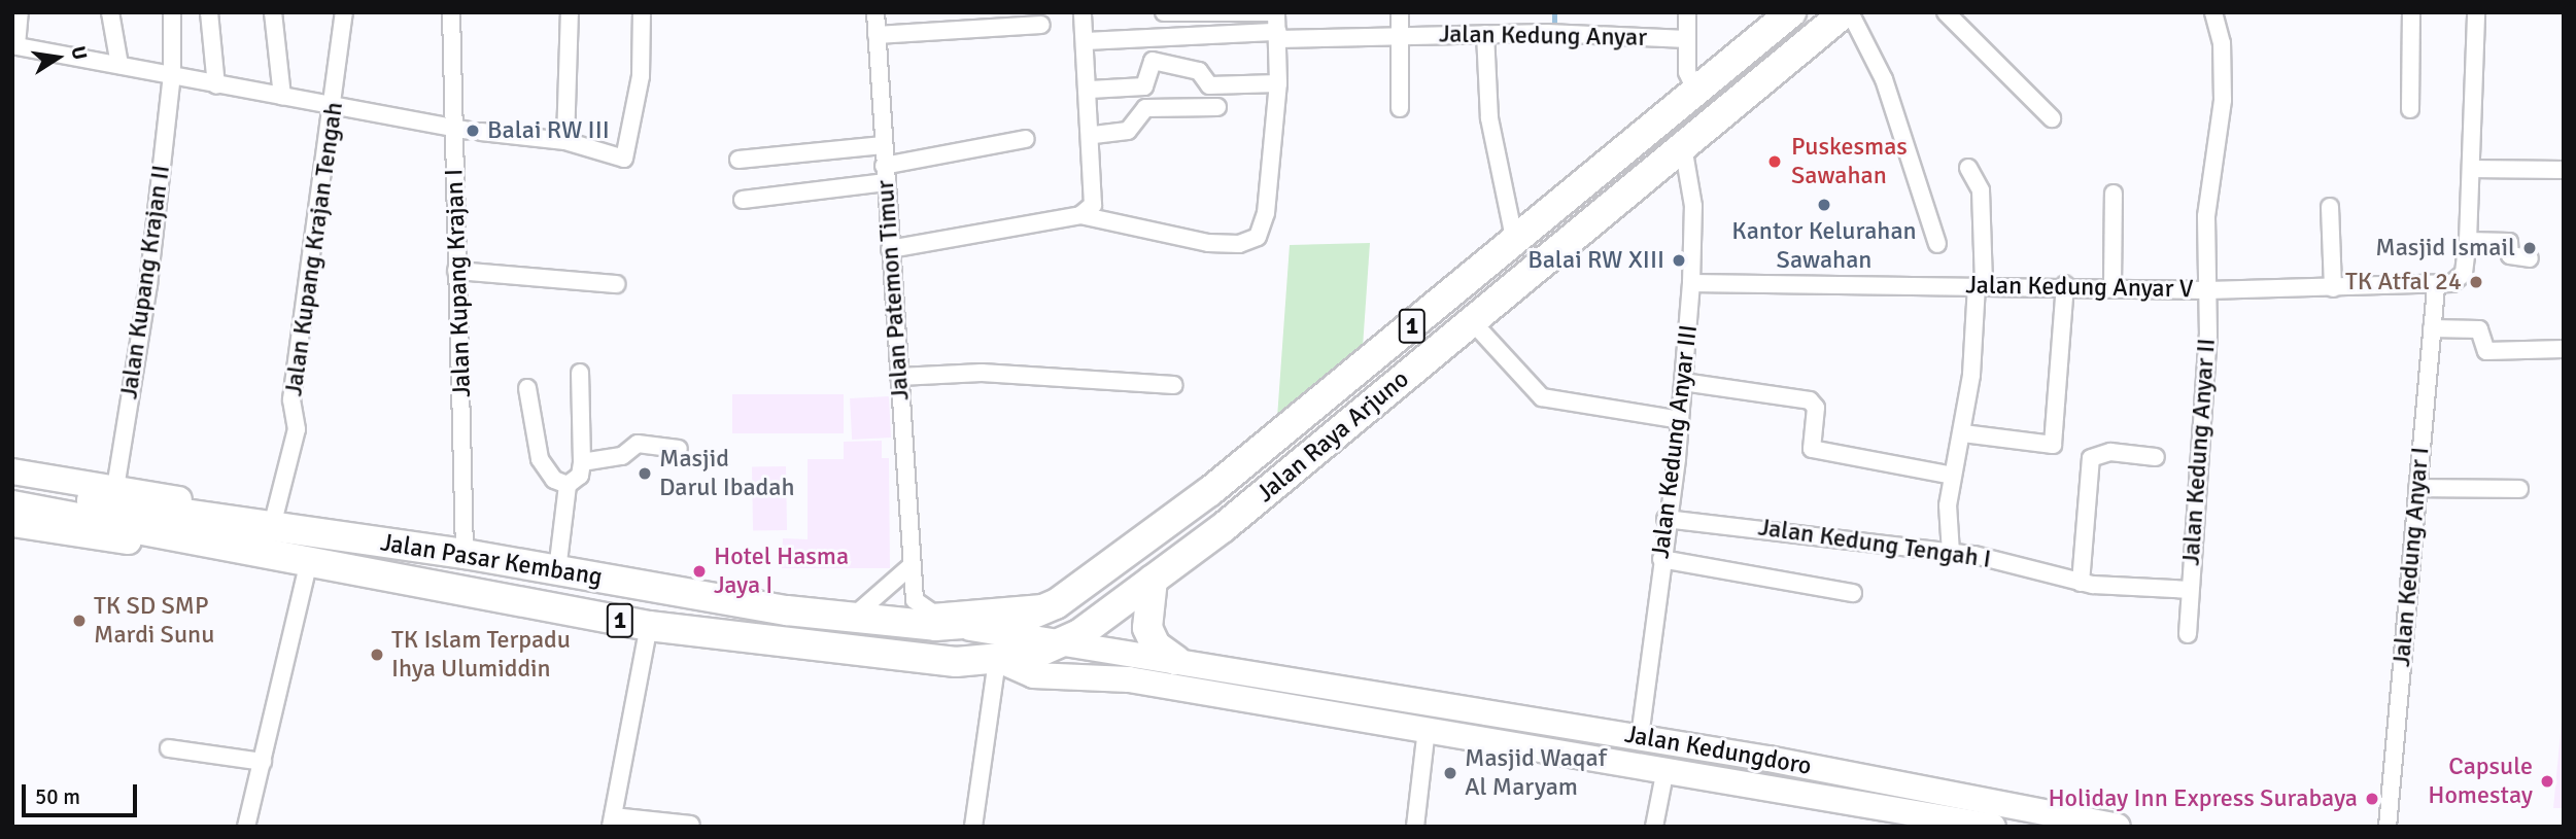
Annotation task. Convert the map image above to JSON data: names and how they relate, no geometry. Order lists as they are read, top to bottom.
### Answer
{
  "streets": {
    "highway": ["1", "Jalan Raya Arjuno", "Jalan Pasar Kembang"],
    "main road": ["Jalan Kedungdoro"],
    "street": [
      "Jalan Kedung Anyar",
      "Jalan Kupang Krajan Tengah",
      "Jalan Kupang Krajan II",
      "Jalan Kupang Krajan I",
      "Jalan Kedung Anyar V",
      "Jalan Patemon Timur",
      "Jalan Kedung Anyar III",
      "Jalan Kedung Anyar II",
      "Jalan Kedung Tengah I",
      "Jalan Kedung Anyar I"
    ]
  },
  "crossings": [
    ["Jalan Kupang Krajan Tengah", "1"],
    ["Jalan Kupang Krajan Tengah", "Jalan Pasar Kembang"],
    ["Jalan Kupang Krajan II", "1"],
    ["Jalan Kupang Krajan II", "Jalan Pasar Kembang"],
    ["Jalan Kupang Krajan I", "Jalan Pasar Kembang"],
    ["Jalan Kedung Anyar V", "Jalan Kedung Anyar III"],
    ["Jalan Kedung Anyar V", "Jalan Kedung Anyar II"],
    ["Jalan Kedung Anyar V", "Jalan Kedung Anyar I"],
    ["Jalan Patemon Timur", "Jalan Raya Arjuno"],
    ["1", "Jalan Pasar Kembang"],
    ["Jalan Raya Arjuno", "Jalan Kedung Anyar III"],
    ["Jalan Raya Arjuno", "Jalan Pasar Kembang"],
    ["Jalan Raya Arjuno", "Jalan Kedungdoro"],
    ["Jalan Kedung Anyar III", "Jalan Kedung Tengah I"],
    ["Jalan Kedung Anyar III", "Jalan Kedungdoro"],
    ["Jalan Kedung Anyar II", "Jalan Kedung Tengah I"],
    ["Jalan Pasar Kembang", "Jalan Kedungdoro"]
  ],
  "places": [
    "Balai RW III",
    "Puskesmas Sawahan",
    "Kantor Kelurahan Sawahan",
    "Masjid Ismail",
    "Balai RW XIII",
    "TK Atfal 24",
    "Masjid Darul Ibadah",
    "Hotel Hasma Jaya I",
    "TK SD SMP Mardi Sunu",
    "TK Islam Terpadu Ihya Ulumiddin",
    "Masjid Waqaf Al Maryam",
    "Capsule Homestay",
    "Holiday Inn Express Surabaya"
  ],
  "scale_bar": "50 m",
  "north": "right"
}
